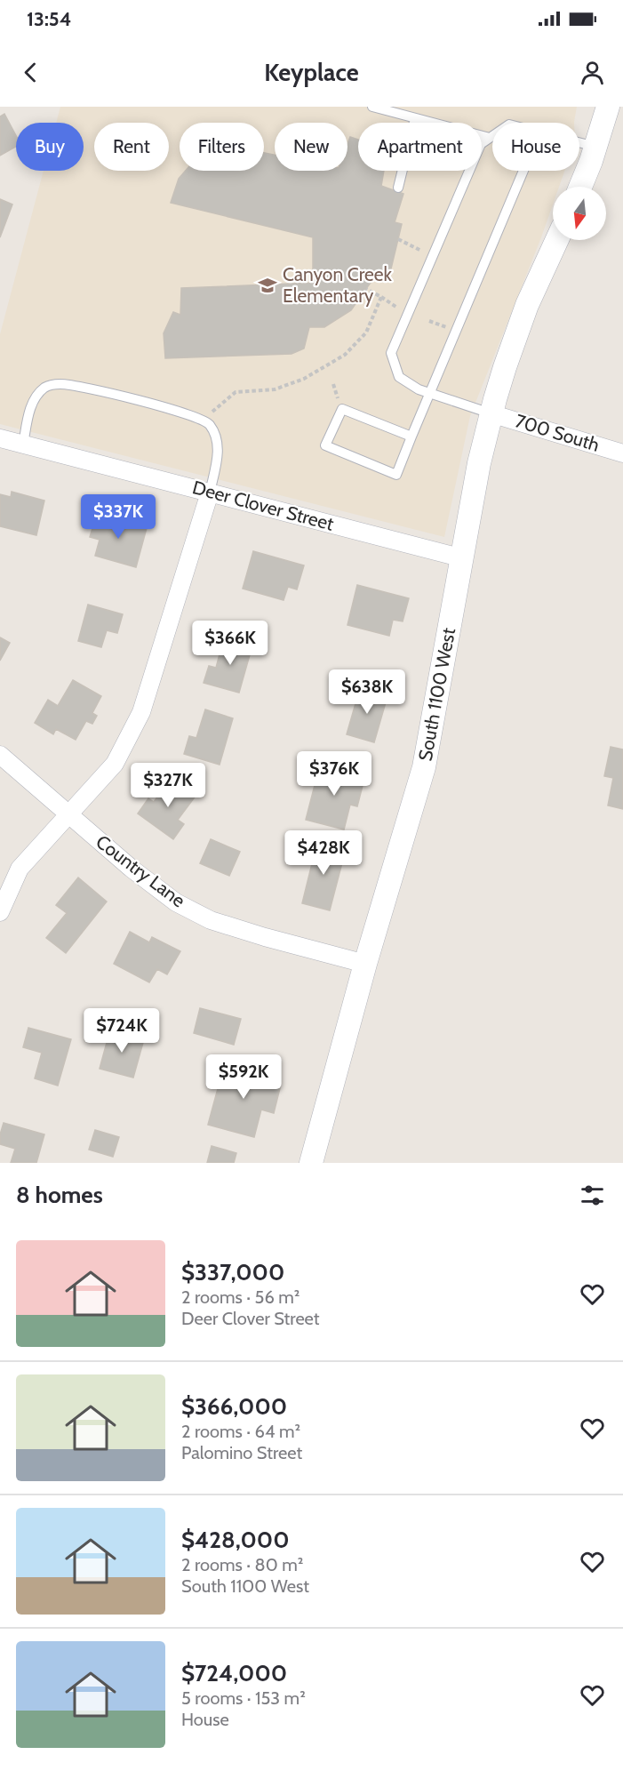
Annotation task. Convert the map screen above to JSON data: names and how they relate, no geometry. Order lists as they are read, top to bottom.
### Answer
{
  "streets": {
    "street": [
      "700 South",
      "Deer Clover Street",
      "South 1100 West",
      "Country Lane"
    ]
  },
  "crossings": [
    ["700 South", "South 1100 West"],
    ["Deer Clover Street", "South 1100 West"],
    ["South 1100 West", "Country Lane"]
  ],
  "places": {
    "school or university": ["Canyon Creek Elementary"]
  },
  "north": "bottom",
  "page": {
    "status": "13:54",
    "header": "Keyplace",
    "chip": [
      "Buy",
      "Rent",
      "Filters",
      "New",
      "Apartment",
      "House"
    ],
    "price": [
      "$337K",
      "$366K",
      "$638K",
      "$376K",
      "$327K",
      "$428K",
      "$724K",
      "$592K"
    ],
    "heading": "8 homes",
    "list": [
      {
        "name": "$337,000",
        "note": "2 rooms · 56 m² · Deer Clover Street"
      },
      {
        "name": "$366,000",
        "note": "2 rooms · 64 m² · Palomino Street"
      },
      {
        "name": "$428,000",
        "note": "2 rooms · 80 m² · South 1100 West"
      },
      {
        "name": "$724,000",
        "note": "5 rooms · 153 m² · House"
      }
    ]
  }
}
